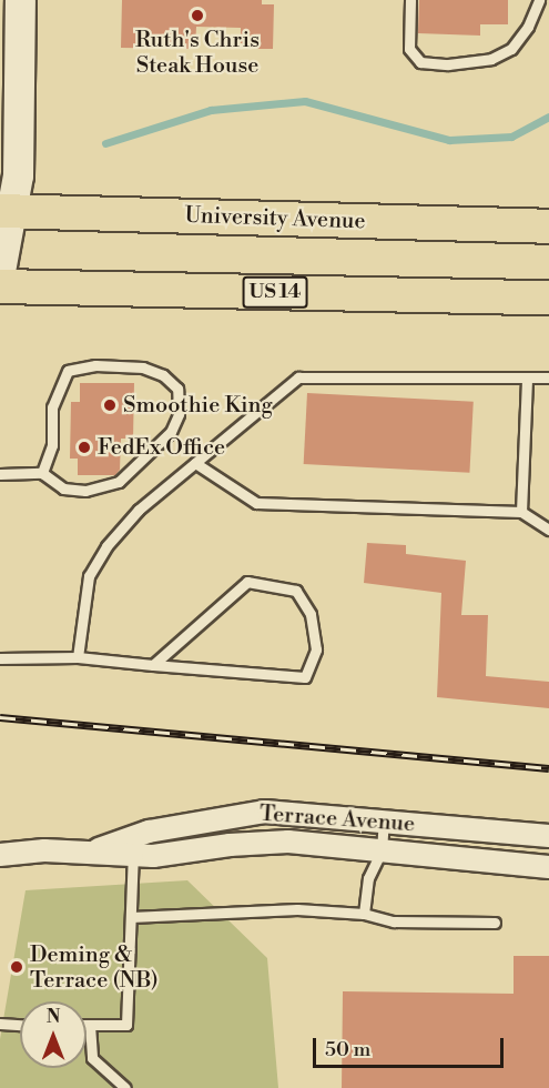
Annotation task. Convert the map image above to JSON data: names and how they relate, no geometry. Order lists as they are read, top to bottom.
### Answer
{
  "streets": {
    "main road": ["University Avenue", "US 14"],
    "street": ["Terrace Avenue"]
  },
  "places": [
    "Ruth's Chris Steak House",
    "Smoothie King",
    "FedEx Office",
    "Deming & Terrace (NB)"
  ],
  "scale_bar": "50 m",
  "north": "top"
}
